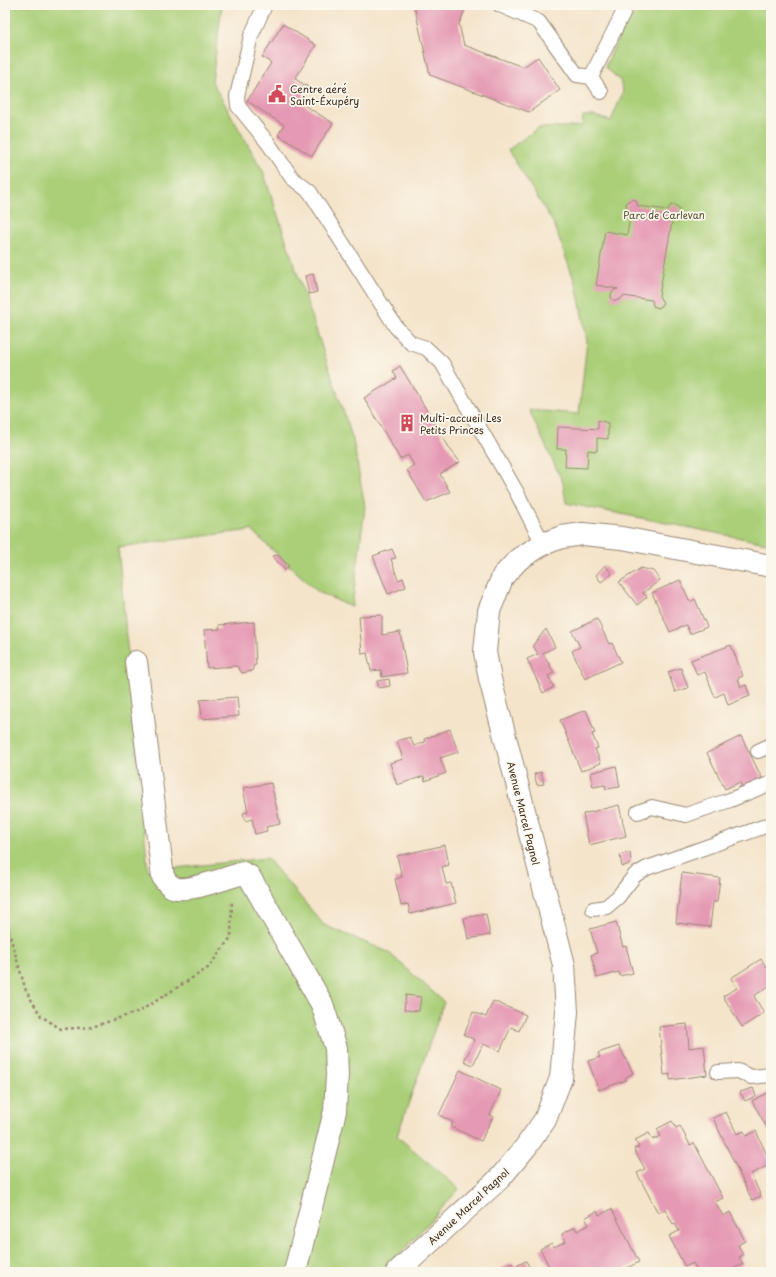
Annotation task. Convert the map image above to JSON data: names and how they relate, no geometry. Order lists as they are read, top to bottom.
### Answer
{
  "streets": {
    "street": ["Avenue Marcel Pagnol"]
  },
  "parks": ["Parc de Carlevan"],
  "places": {
    "public building": ["Centre aéré Saint-Éxupéry"],
    "building": ["Multi-accueil Les Petits Princes"]
  }
}
